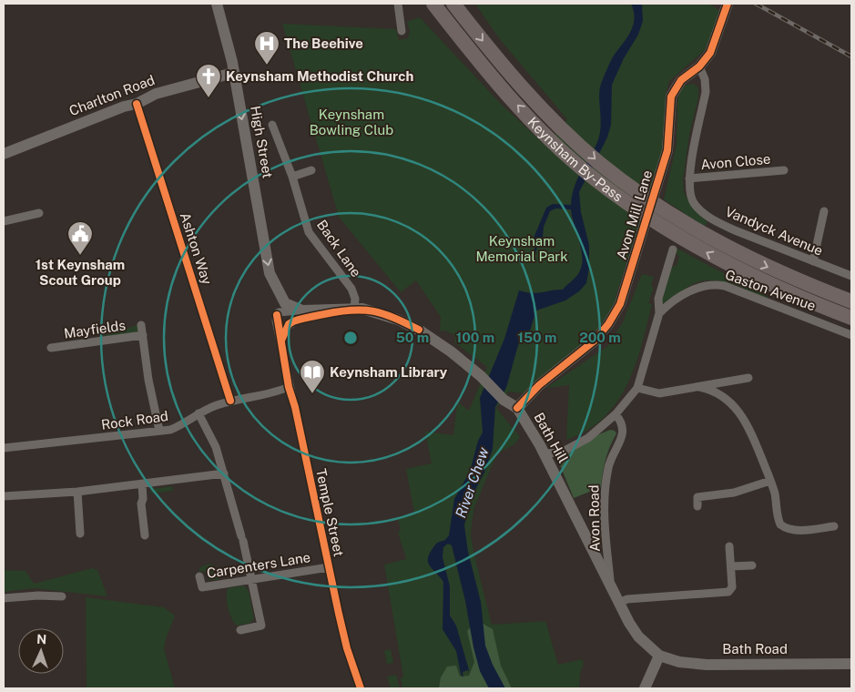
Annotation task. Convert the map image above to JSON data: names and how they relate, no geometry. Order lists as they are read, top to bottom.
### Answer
{
  "streets": {
    "highway": ["Keynsham By-Pass"],
    "main road": [
      "Charlton Road",
      "High Street",
      "Avon Mill Lane",
      "Bath Hill",
      "Bath Road"
    ],
    "street": [
      "Avon Close",
      "Vandyck Avenue",
      "Ashton Way",
      "Back Lane",
      "Gaston Avenue",
      "Mayfields",
      "Rock Road",
      "Temple Street",
      "Avon Road",
      "Carpenters Lane"
    ]
  },
  "crossings": [
    ["Charlton Road", "High Street"],
    ["Charlton Road", "Ashton Way"],
    ["High Street", "Temple Street"],
    ["Avon Close", "Vandyck Avenue"],
    ["Avon Mill Lane", "Vandyck Avenue"],
    ["Avon Mill Lane", "Bath Hill"],
    ["Ashton Way", "Rock Road"],
    ["Back Lane", "Bath Hill"],
    ["Mayfields", "Rock Road"],
    ["Rock Road", "Temple Street"],
    ["Bath Hill", "Avon Road"],
    ["Bath Hill", "Bath Road"],
    ["Temple Street", "Carpenters Lane"]
  ],
  "one_way": ["High Street"],
  "water": ["River Chew"],
  "parks": ["Keynsham Bowling Club", "Keynsham Memorial Park"],
  "places": {
    "hospital": ["The Beehive"],
    "church": ["Keynsham Methodist Church"],
    "public building": ["1st Keynsham Scout Group"],
    "library": ["Keynsham Library"]
  },
  "north": "top",
  "rings": [
    "50 m",
    "100 m",
    "150 m",
    "200 m"
  ]
}
